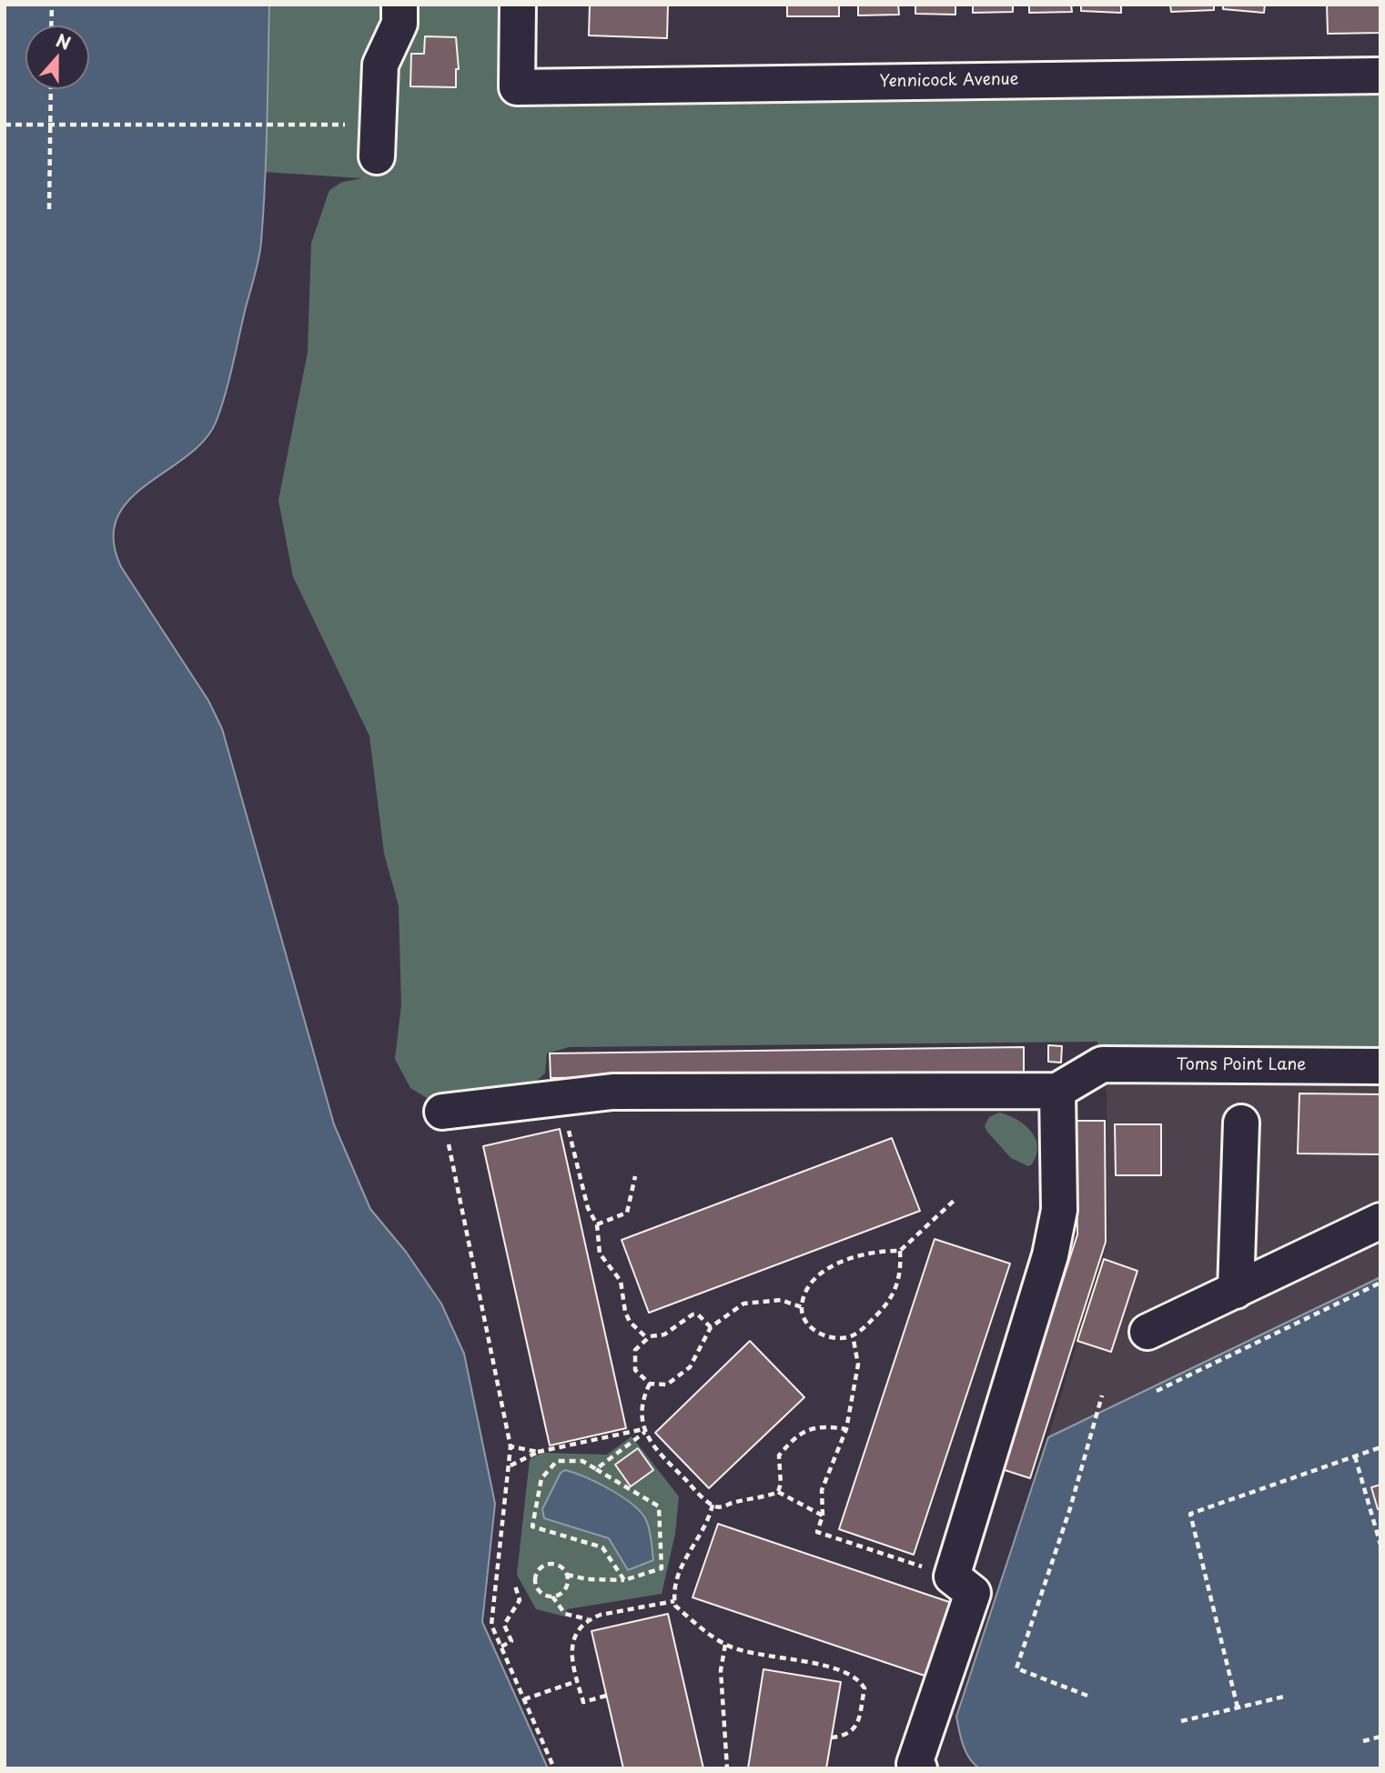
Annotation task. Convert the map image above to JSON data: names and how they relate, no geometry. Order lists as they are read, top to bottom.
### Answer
{
  "streets": {
    "street": ["Yennicock Avenue", "Toms Point Lane"]
  },
  "north": "top"
}
